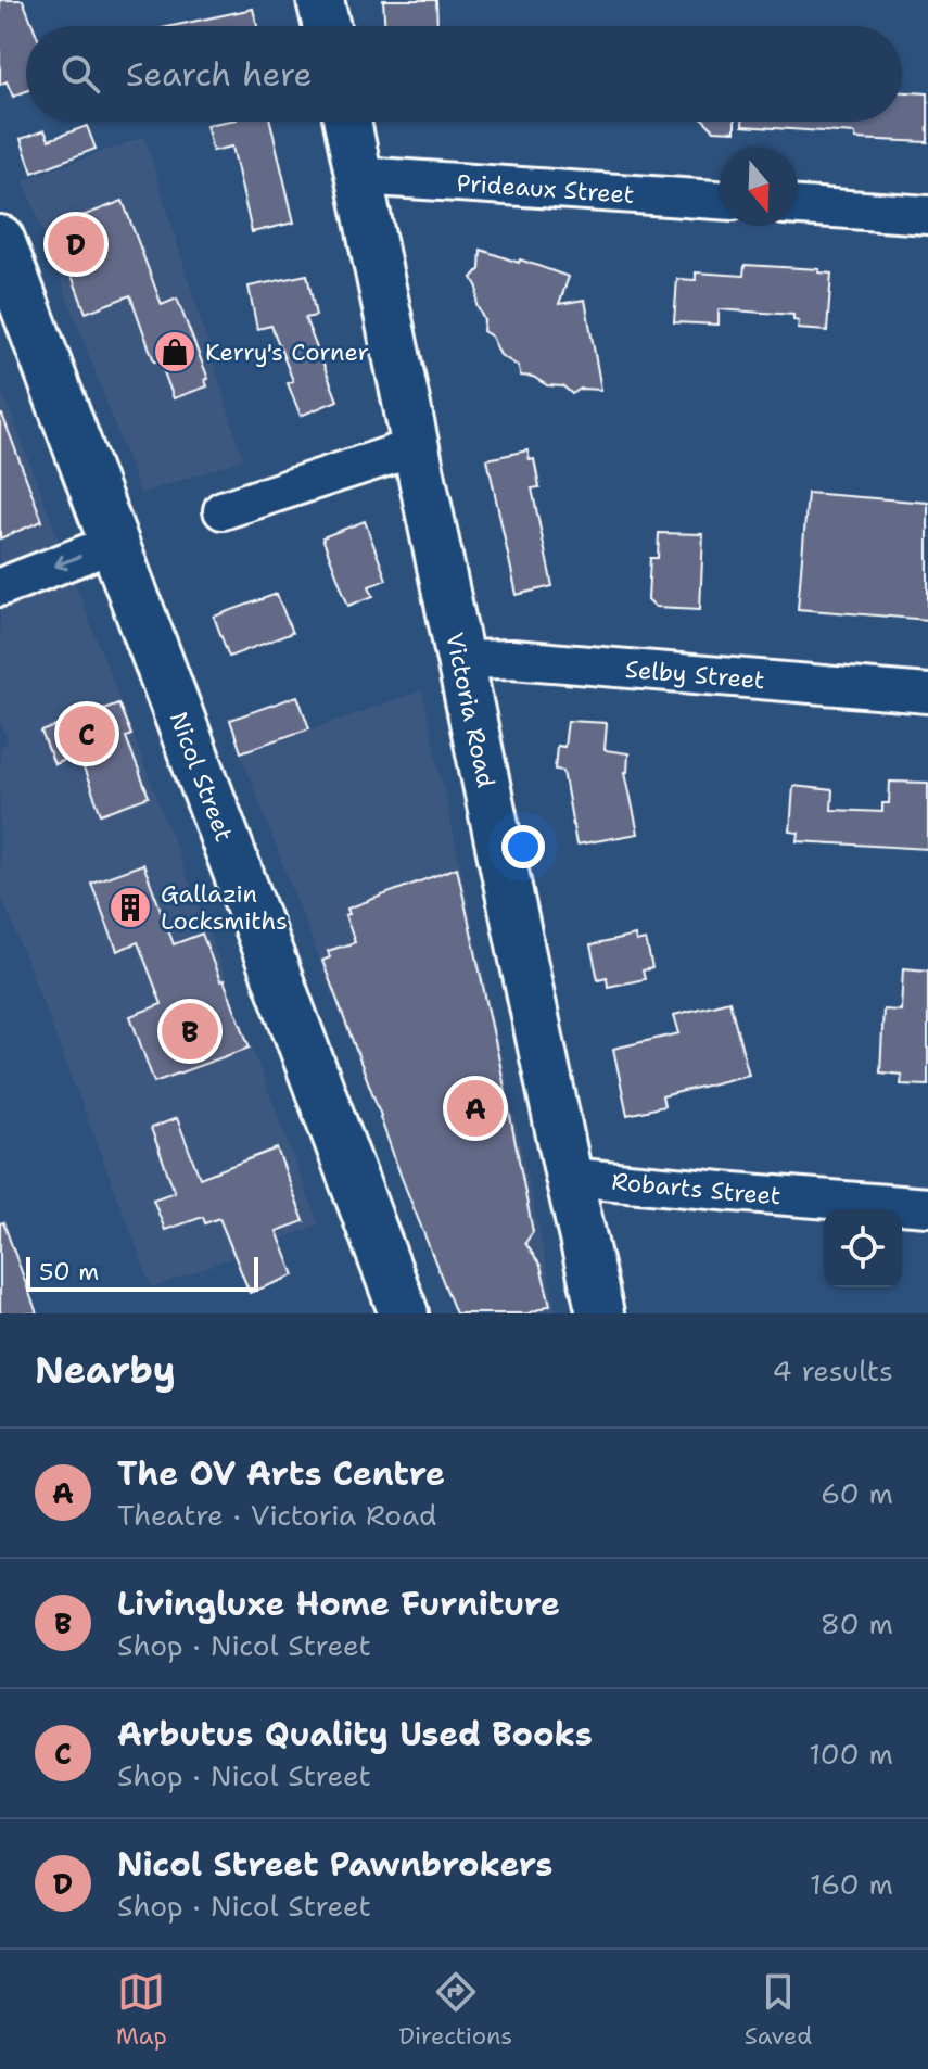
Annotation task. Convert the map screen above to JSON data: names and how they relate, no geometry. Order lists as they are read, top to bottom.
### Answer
{
  "streets": {
    "highway": ["Nicol Street"],
    "street": [
      "Prideaux Street",
      "Selby Street",
      "Victoria Road",
      "Robarts Street"
    ]
  },
  "crossings": [
    ["Prideaux Street", "Victoria Road"],
    ["Selby Street", "Victoria Road"],
    ["Victoria Road", "Robarts Street"]
  ],
  "places": {
    "shop": ["Kerry's Corner"],
    "building": ["Gallazin Locksmiths"]
  },
  "scale_bar": "50 m",
  "north": "bottom",
  "page": {
    "search": "Search here",
    "pins": [
      "D",
      "C",
      "B",
      "A"
    ],
    "scale": "50 m",
    "heading": ["Nearby", "4 results"],
    "list": [
      {
        "mark": "A",
        "name": "The OV Arts Centre",
        "note": "Theatre · Victoria Road",
        "value": "60 m"
      },
      {
        "mark": "B",
        "name": "Livingluxe Home Furniture",
        "note": "Shop · Nicol Street",
        "value": "80 m"
      },
      {
        "mark": "C",
        "name": "Arbutus Quality Used Books",
        "note": "Shop · Nicol Street",
        "value": "100 m"
      },
      {
        "mark": "D",
        "name": "Nicol Street Pawnbrokers",
        "note": "Shop · Nicol Street",
        "value": "160 m"
      }
    ],
    "nav": ["Map", "Directions", "Saved"]
  }
}
